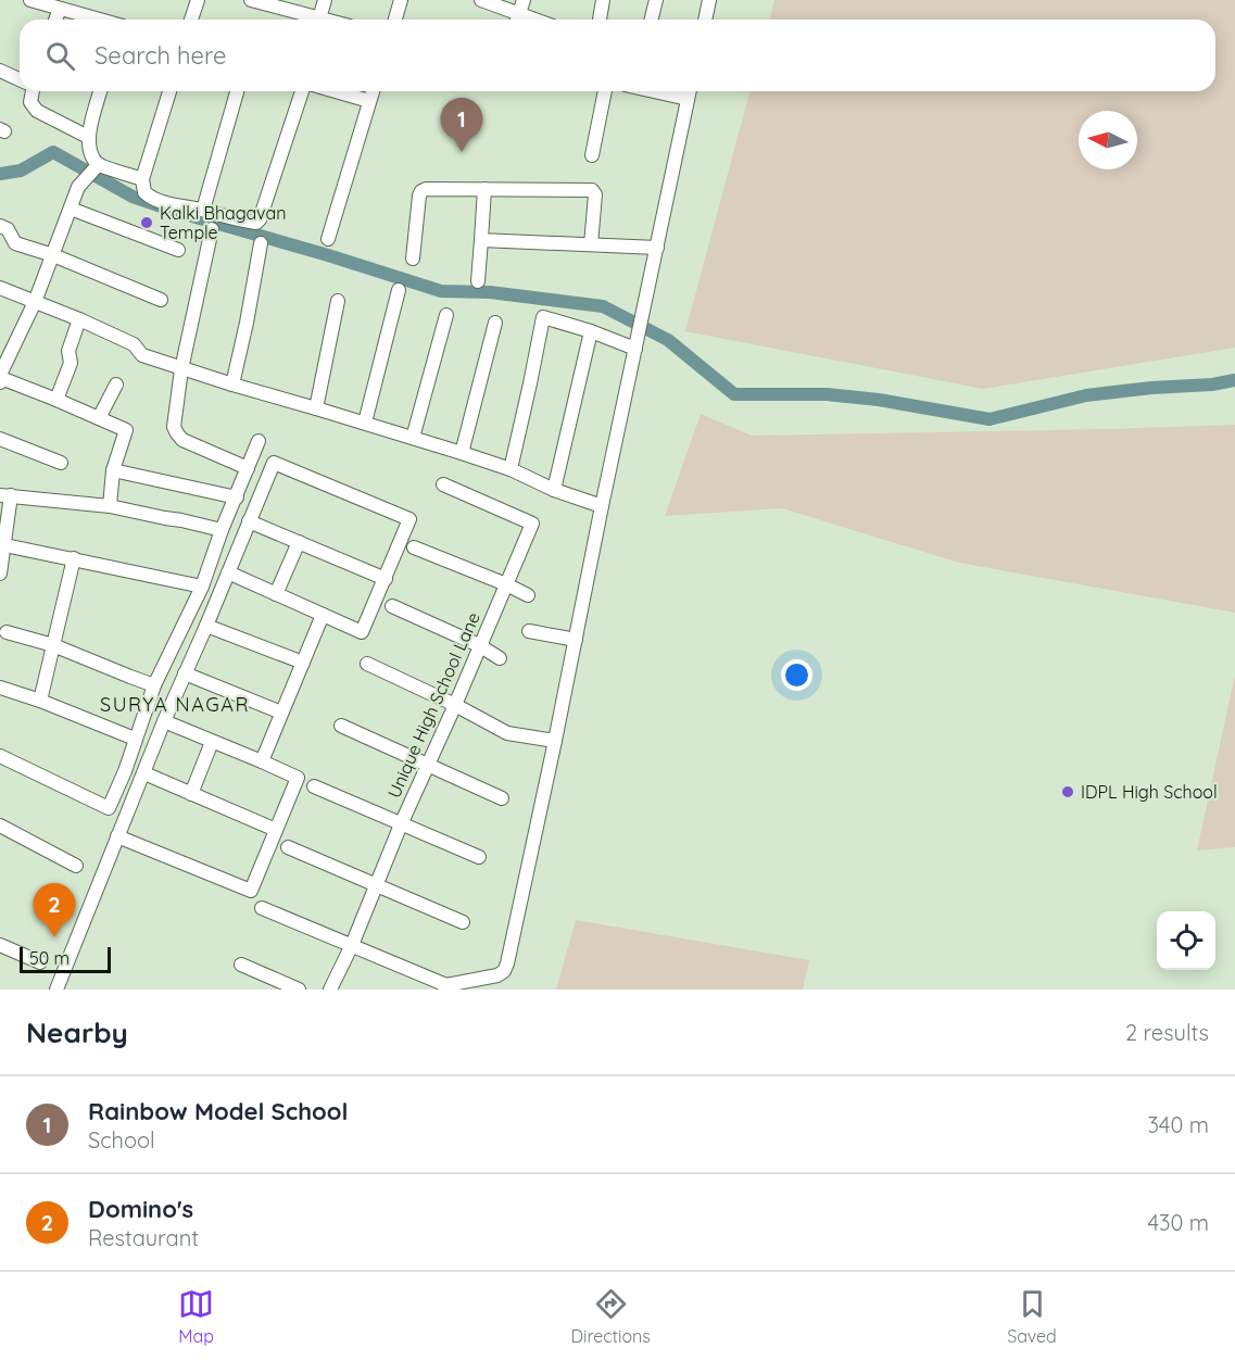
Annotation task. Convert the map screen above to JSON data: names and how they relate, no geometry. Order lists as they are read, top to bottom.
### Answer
{
  "streets": {
    "street": ["Unique High School Lane"]
  },
  "districts": ["SURYA NAGAR"],
  "places": ["Kalki Bhagavan Temple", "IDPL High School"],
  "scale_bar": "50 m",
  "north": "left",
  "page": {
    "search": "Search here",
    "pins": ["1", "2"],
    "scale": "50 m",
    "heading": ["Nearby", "2 results"],
    "list": [
      {
        "mark": "1",
        "name": "Rainbow Model School",
        "note": "School",
        "value": "340 m"
      },
      {
        "mark": "2",
        "name": "Domino's",
        "note": "Restaurant",
        "value": "430 m"
      }
    ],
    "nav": ["Map", "Directions", "Saved"]
  }
}
